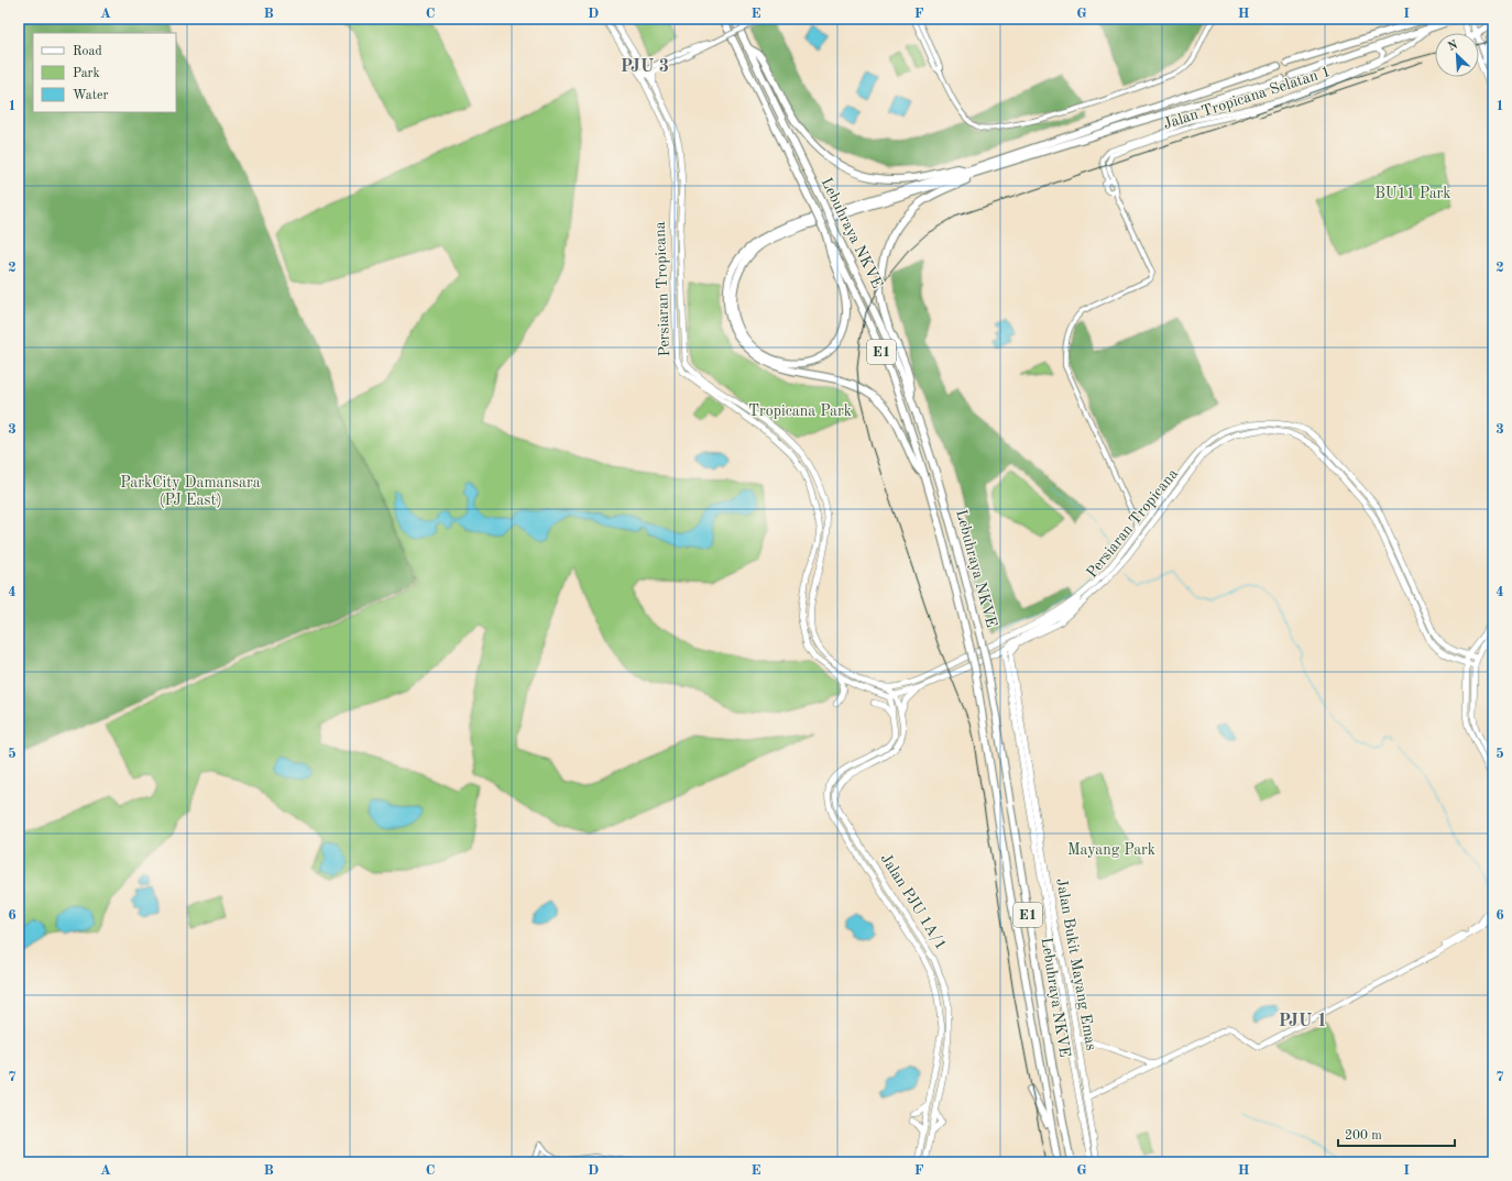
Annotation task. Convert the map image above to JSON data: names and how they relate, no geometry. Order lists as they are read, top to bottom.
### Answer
{
  "streets": {
    "highway": ["Lebuhraya NKVE", "E1"],
    "main road": ["Persiaran Tropicana", "Jalan PJU 1A/1", "Jalan Bukit Mayang Emas"],
    "street": ["Jalan Tropicana Selatan 1"]
  },
  "crossings": [
    ["Persiaran Tropicana", "Jalan PJU 1A/1"],
    ["Persiaran Tropicana", "Jalan Bukit Mayang Emas"]
  ],
  "districts": ["PJU 3", "PJU 1"],
  "parks": [
    "BU11 Park",
    "Tropicana Park",
    "ParkCity Damansara (PJ East)",
    "Mayang Park"
  ],
  "legend": ["Road", "Park", "Water"],
  "scale_bar": "200 m",
  "north": "top left",
  "grid": {
    "columns": [
      "A",
      "B",
      "C",
      "D",
      "E",
      "F",
      "G",
      "H",
      "I"
    ],
    "rows": [
      "1",
      "2",
      "3",
      "4",
      "5",
      "6",
      "7"
    ]
  }
}
